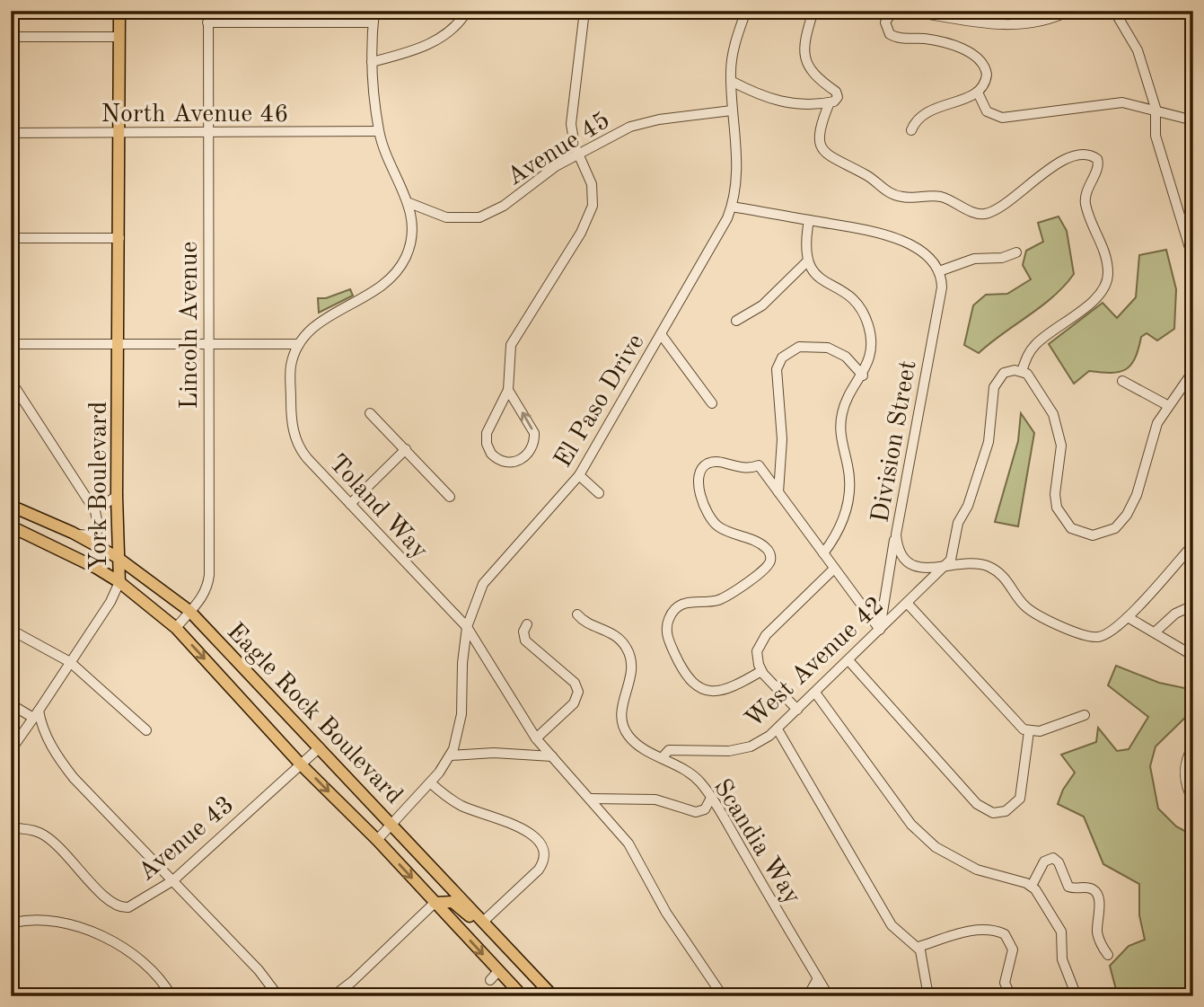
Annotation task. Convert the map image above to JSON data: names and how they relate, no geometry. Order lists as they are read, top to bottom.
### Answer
{
  "streets": {
    "main road": ["York Boulevard", "Eagle Rock Boulevard"],
    "street": [
      "North Avenue 46",
      "Avenue 45",
      "Lincoln Avenue",
      "El Paso Drive",
      "Division Street",
      "Toland Way",
      "West Avenue 42",
      "Avenue 43",
      "Scandia Way"
    ]
  },
  "crossings": [
    ["North Avenue 46", "Lincoln Avenue"],
    ["North Avenue 46", "York Boulevard"],
    ["North Avenue 46", "Toland Way"],
    ["Avenue 45", "El Paso Drive"],
    ["Avenue 45", "Toland Way"],
    ["Lincoln Avenue", "Eagle Rock Boulevard"],
    ["El Paso Drive", "Toland Way"],
    ["El Paso Drive", "Eagle Rock Boulevard"],
    ["Division Street", "West Avenue 42"],
    ["York Boulevard", "Eagle Rock Boulevard"],
    ["West Avenue 42", "Scandia Way"],
    ["Eagle Rock Boulevard", "Avenue 43"]
  ]
}
